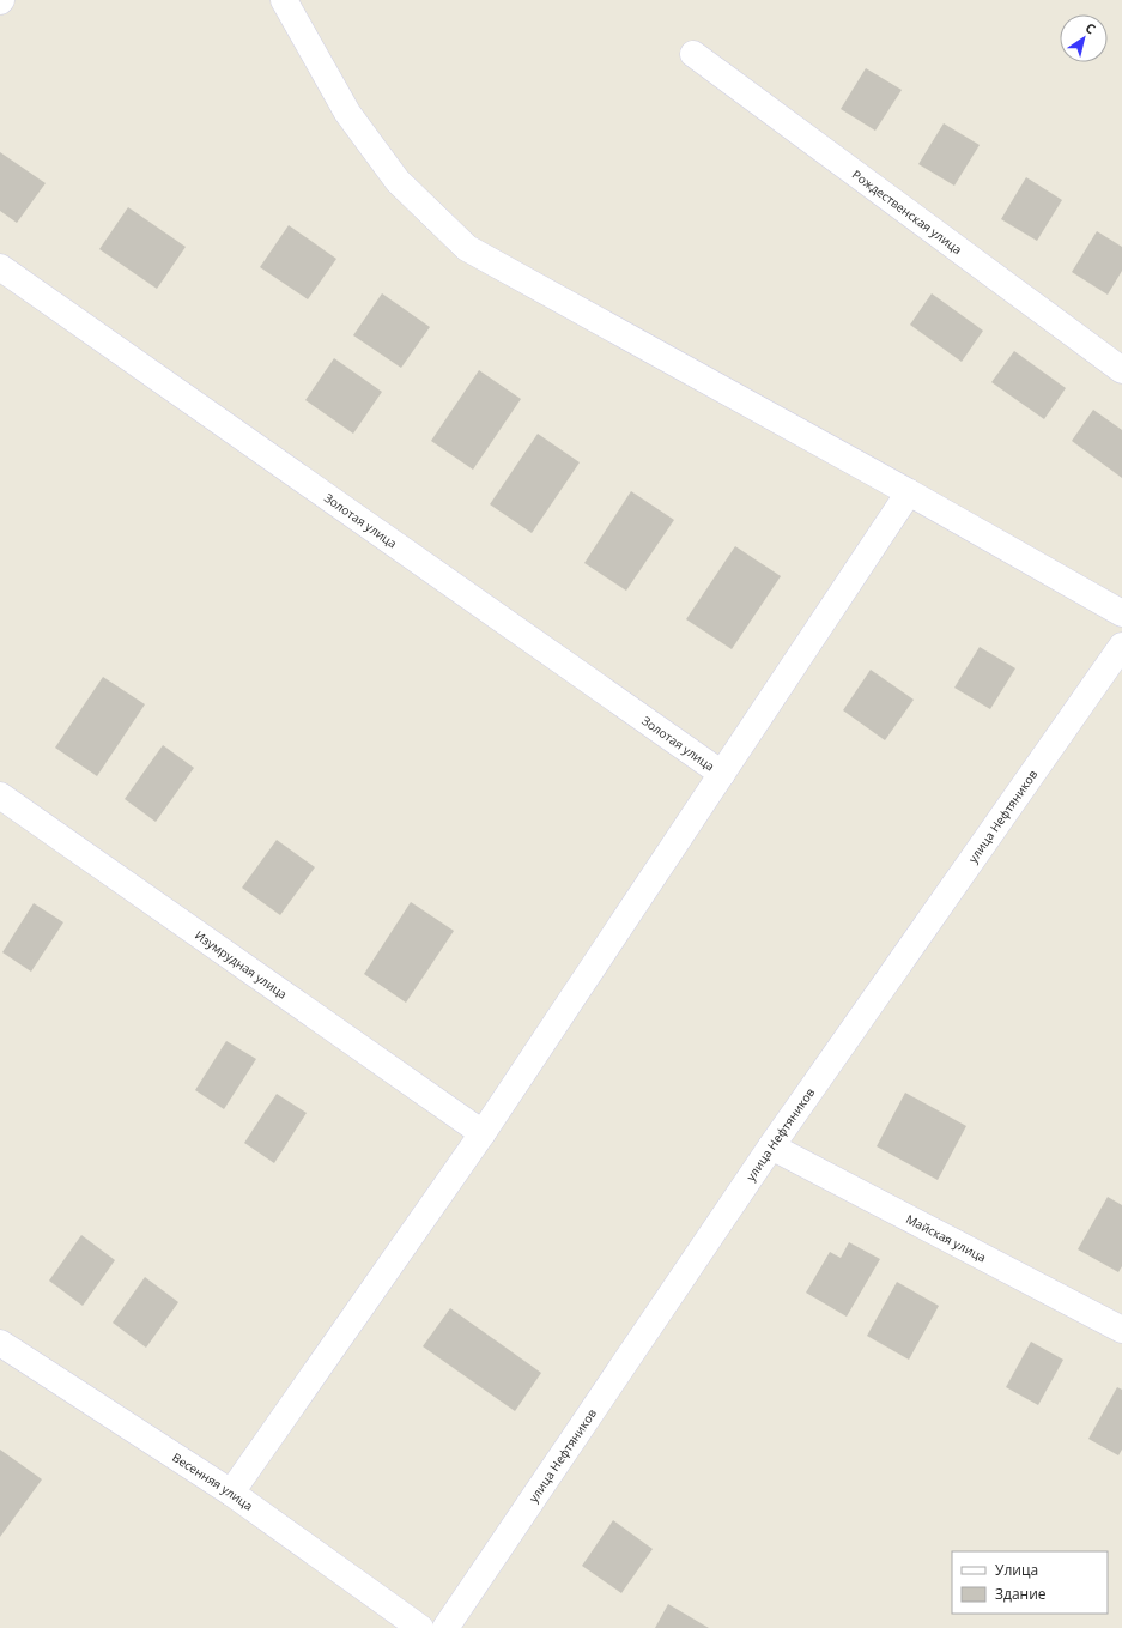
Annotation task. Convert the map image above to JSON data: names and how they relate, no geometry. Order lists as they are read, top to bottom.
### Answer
{
  "streets": {
    "street": [
      "Рождественская улица",
      "Золотая улица",
      "улица Нефтяников",
      "Изумрудная улица",
      "Майская улица",
      "Весенняя улица"
    ]
  },
  "crossings": [
    ["улица Нефтяников", "Майская улица"]
  ],
  "legend": ["Улица", "Здание"],
  "north": "top right"
}
